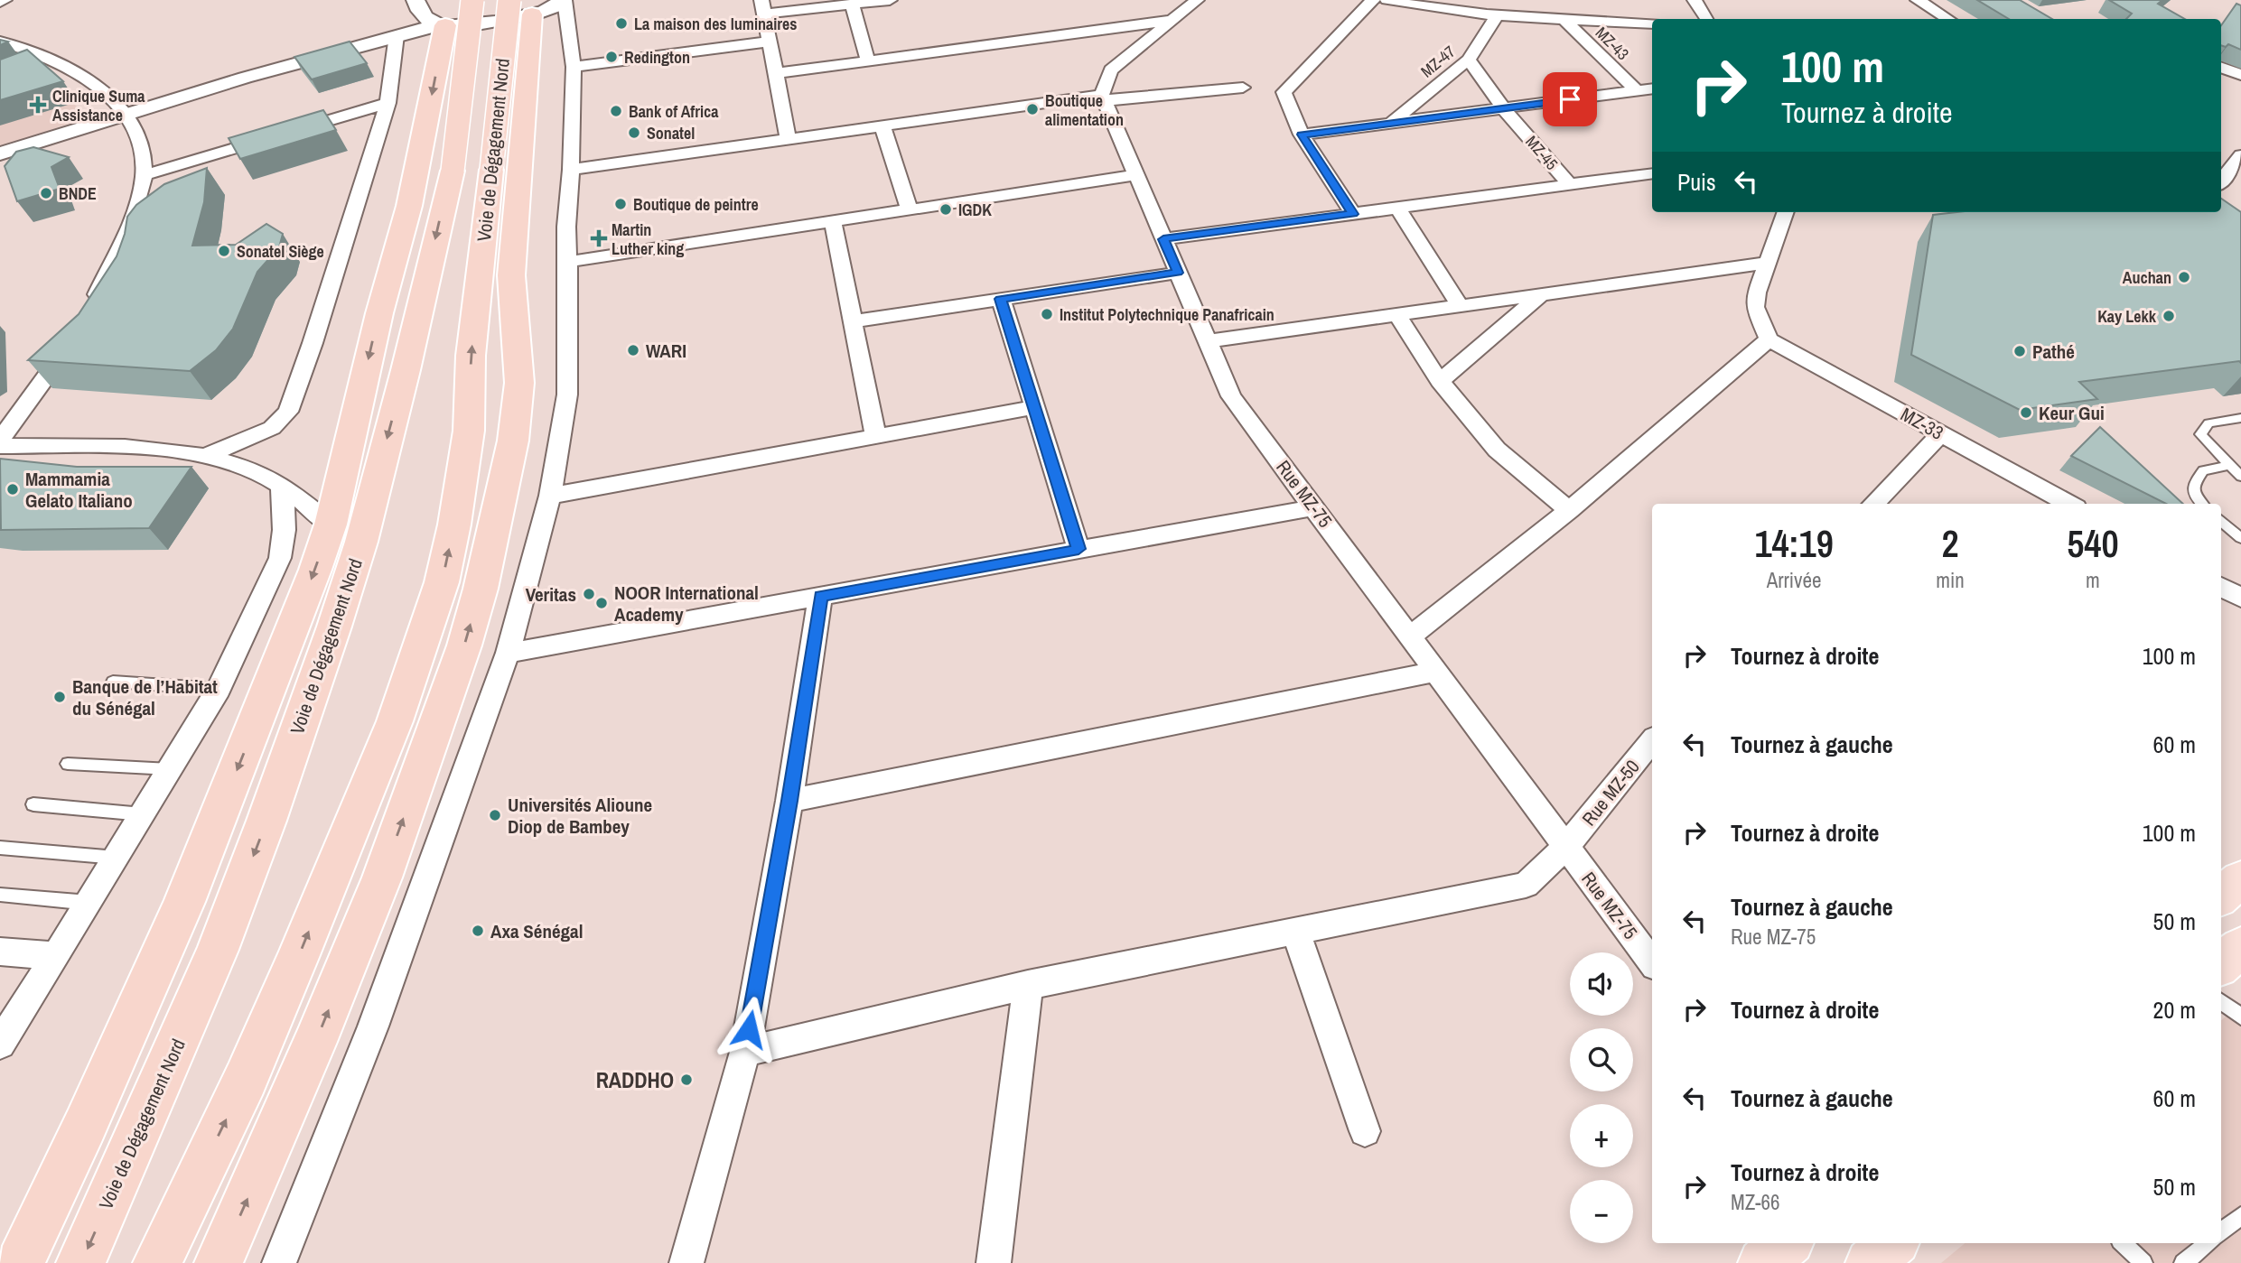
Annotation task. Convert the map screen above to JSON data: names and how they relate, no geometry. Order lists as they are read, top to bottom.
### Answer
{
  "streets": {
    "highway": ["Voie de Dégagement Nord"],
    "street": [
      "MZ-43",
      "MZ-47",
      "MZ-45",
      "MZ-33",
      "Rue MZ-75",
      "Rue MZ-50"
    ]
  },
  "crossings": [
    ["MZ-47", "MZ-45"],
    ["Rue MZ-75", "Rue MZ-50"]
  ],
  "places": {
    "other": [
      "La maison des luminaires",
      "Redington",
      "Boutique alimentation",
      "Bank of Africa",
      "Sonatel",
      "BNDE",
      "Boutique de peintre",
      "IGDK",
      "Sonatel Siège",
      "Auchan",
      "Institut Polytechnique Panafricain",
      "Kay Lekk",
      "WARI",
      "Pathé",
      "Keur Gui",
      "Mammamia Gelato Italiano",
      "Veritas",
      "NOOR International Academy",
      "Banque de l’Habitat du Sénégal",
      "Universités Alioune Diop de Bambey",
      "Axa Sénégal",
      "RADDHO"
    ],
    "health": ["Clinique Suma Assistance", "Martin Luther king"]
  },
  "page": {
    "turn": ["100 m", "Tournez à droite"],
    "then": "Puis",
    "eta": [
      "14:19",
      "Arrivée",
      "2",
      "min",
      "540",
      "m"
    ],
    "list": [
      {
        "name": "Tournez à droite",
        "value": "100 m"
      },
      {
        "name": "Tournez à gauche",
        "value": "60 m"
      },
      {
        "name": "Tournez à droite",
        "value": "100 m"
      },
      {
        "name": "Tournez à gauche",
        "note": "Rue MZ-75",
        "value": "50 m"
      },
      {
        "name": "Tournez à droite",
        "value": "20 m"
      },
      {
        "name": "Tournez à gauche",
        "value": "60 m"
      },
      {
        "name": "Tournez à droite",
        "note": "MZ-66",
        "value": "50 m"
      }
    ],
    "map_buttons": ["+", "−"]
  }
}
